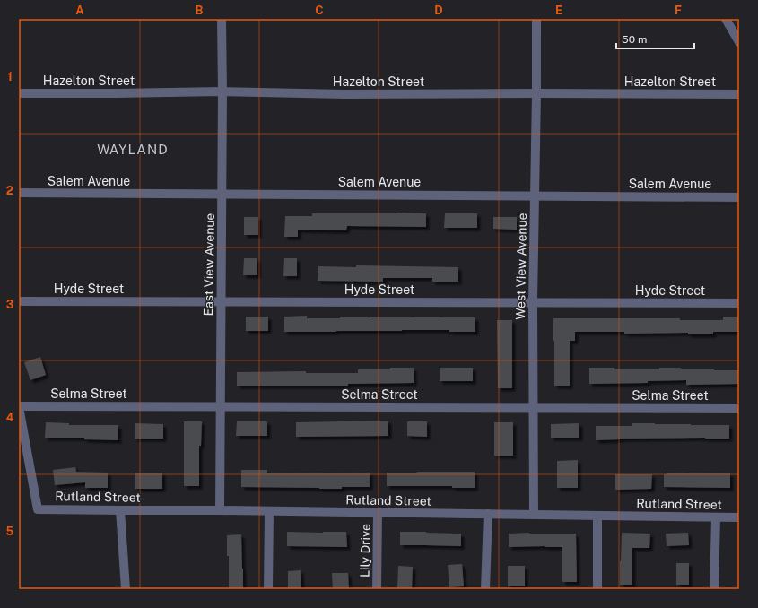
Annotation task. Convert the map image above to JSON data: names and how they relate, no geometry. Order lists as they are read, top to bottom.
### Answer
{
  "streets": {
    "street": [
      "Hazelton Street",
      "Salem Avenue",
      "East View Avenue",
      "West View Avenue",
      "Hyde Street",
      "Selma Street",
      "Rutland Street",
      "Lily Drive"
    ]
  },
  "crossings": [
    ["Hazelton Street", "East View Avenue"],
    ["Hazelton Street", "West View Avenue"],
    ["Salem Avenue", "East View Avenue"],
    ["Salem Avenue", "West View Avenue"],
    ["East View Avenue", "Hyde Street"],
    ["East View Avenue", "Selma Street"],
    ["East View Avenue", "Rutland Street"],
    ["West View Avenue", "Hyde Street"],
    ["West View Avenue", "Selma Street"],
    ["West View Avenue", "Rutland Street"],
    ["Selma Street", "Rutland Street"],
    ["Rutland Street", "Lily Drive"]
  ],
  "districts": ["WAYLAND"],
  "scale_bar": "50 m",
  "grid": {
    "columns": [
      "A",
      "B",
      "C",
      "D",
      "E",
      "F"
    ],
    "rows": [
      "1",
      "2",
      "3",
      "4",
      "5"
    ]
  }
}
